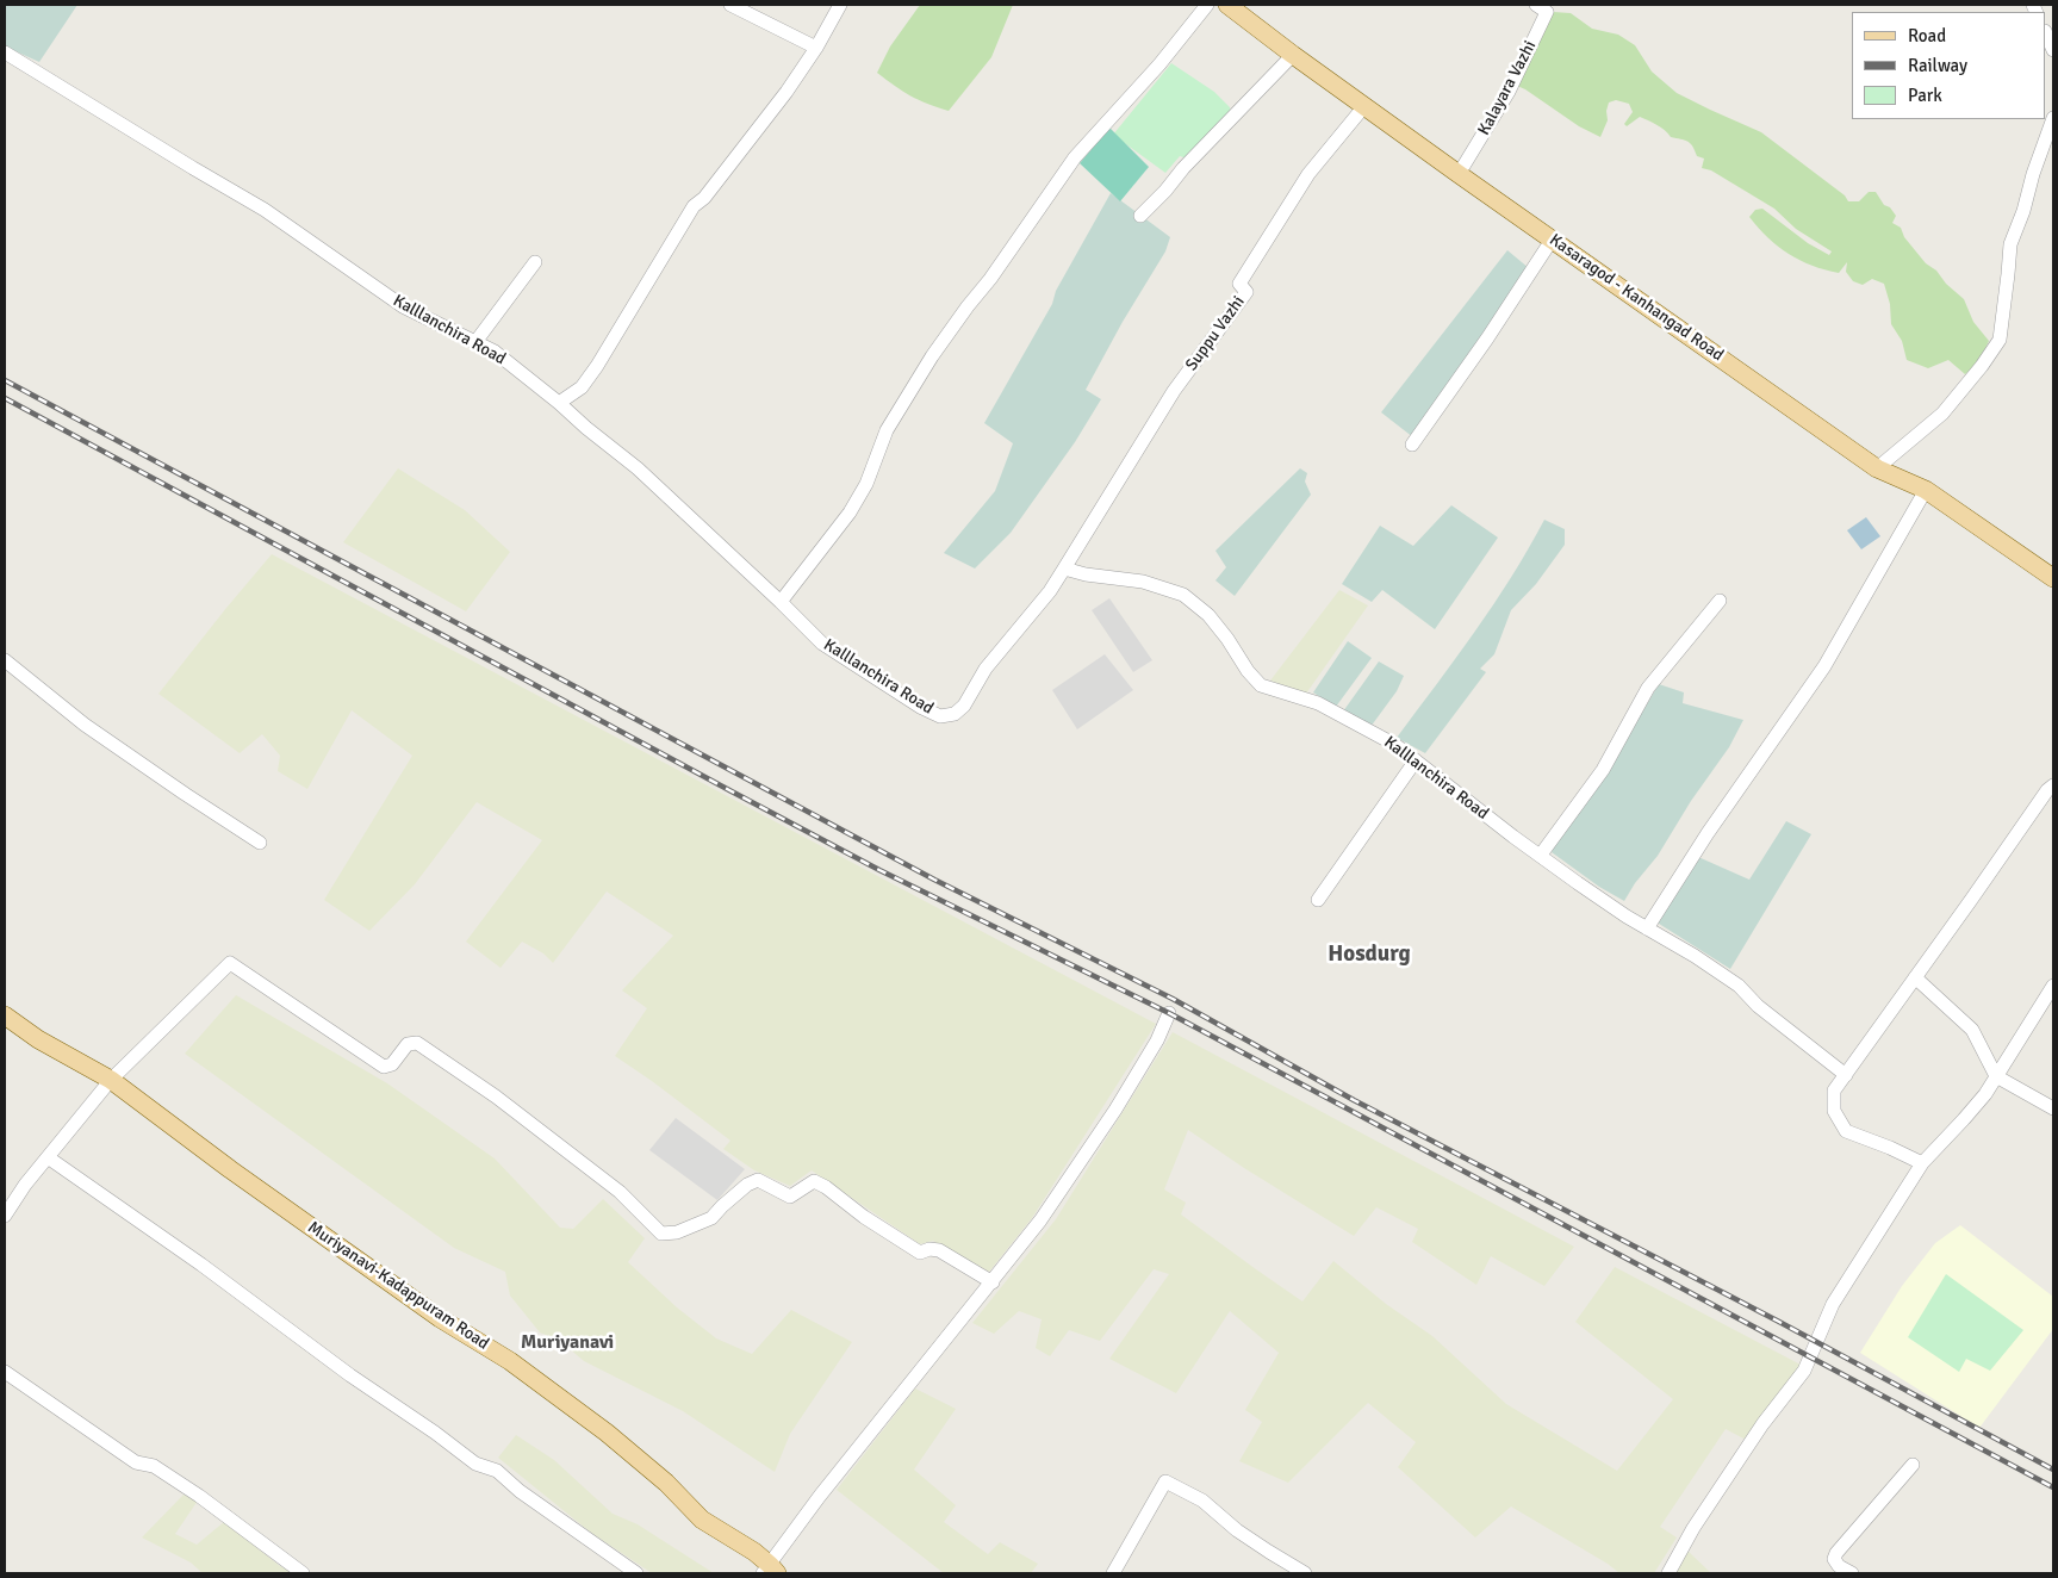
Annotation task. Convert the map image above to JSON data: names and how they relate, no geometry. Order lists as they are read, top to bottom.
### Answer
{
  "streets": {
    "main road": ["Kasaragod - Kanhangad Road", "Muriyanavi-Kadappuram Road"],
    "street": ["Kalayara Vazhi", "Kalllanchira Road", "Suppu Vazhi"]
  },
  "crossings": [
    ["Kalayara Vazhi", "Kasaragod - Kanhangad Road"],
    ["Kasaragod - Kanhangad Road", "Suppu Vazhi"],
    ["Kalllanchira Road", "Suppu Vazhi"]
  ],
  "districts": ["Hosdurg", "Muriyanavi"],
  "legend": ["Road", "Railway", "Park"]
}
